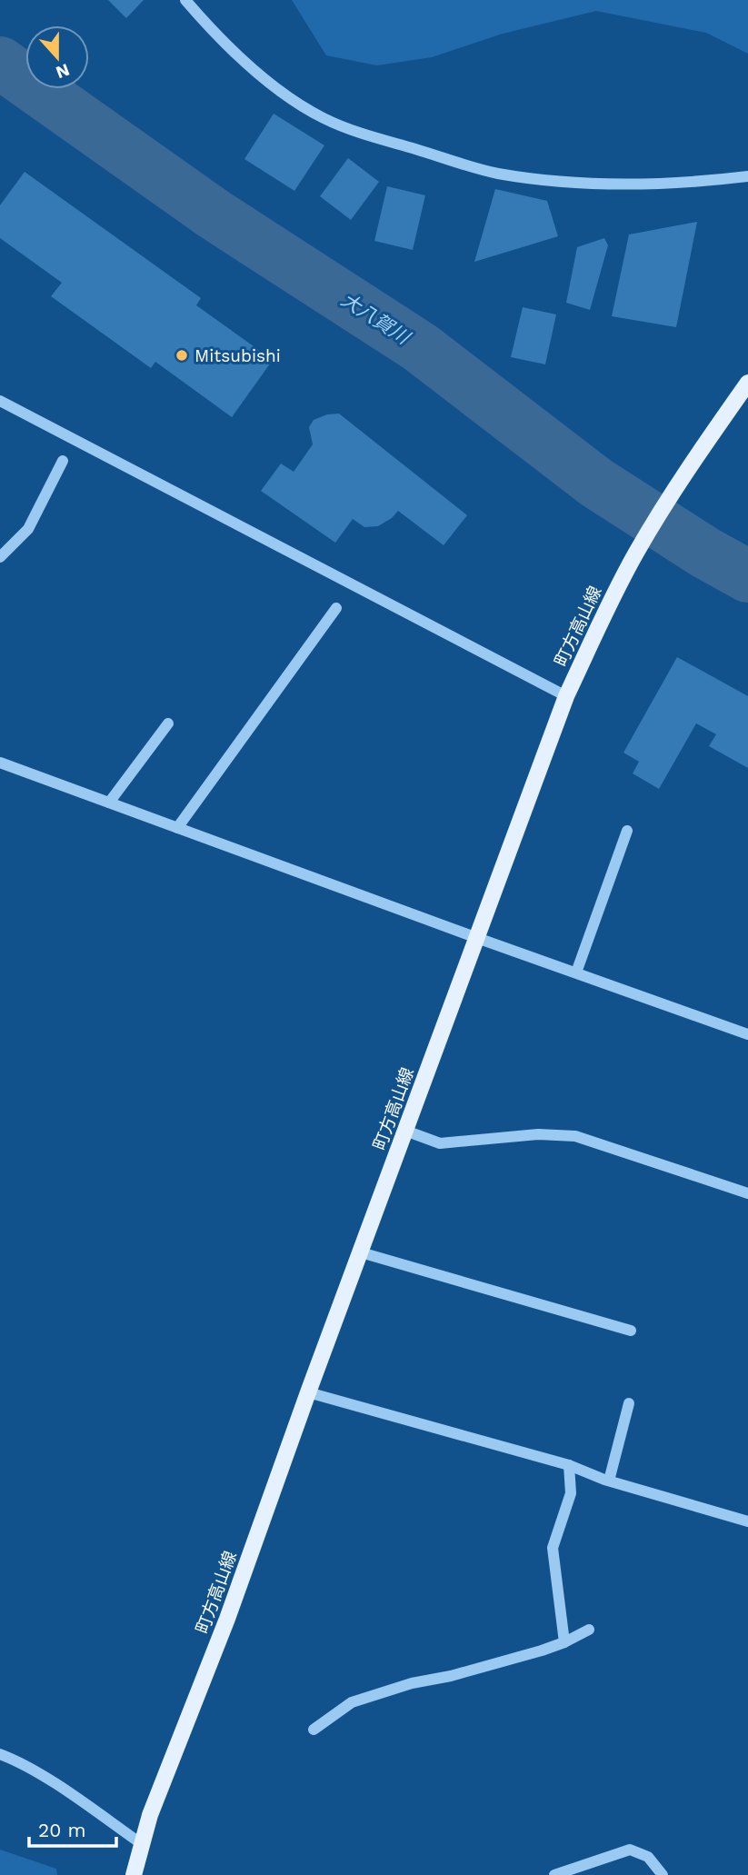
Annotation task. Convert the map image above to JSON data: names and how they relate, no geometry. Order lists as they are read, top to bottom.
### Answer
{
  "streets": {
    "main road": ["町方高山線"]
  },
  "water": ["大八賀川"],
  "places": ["Mitsubishi"],
  "scale_bar": "20 m",
  "north": "bottom"
}
